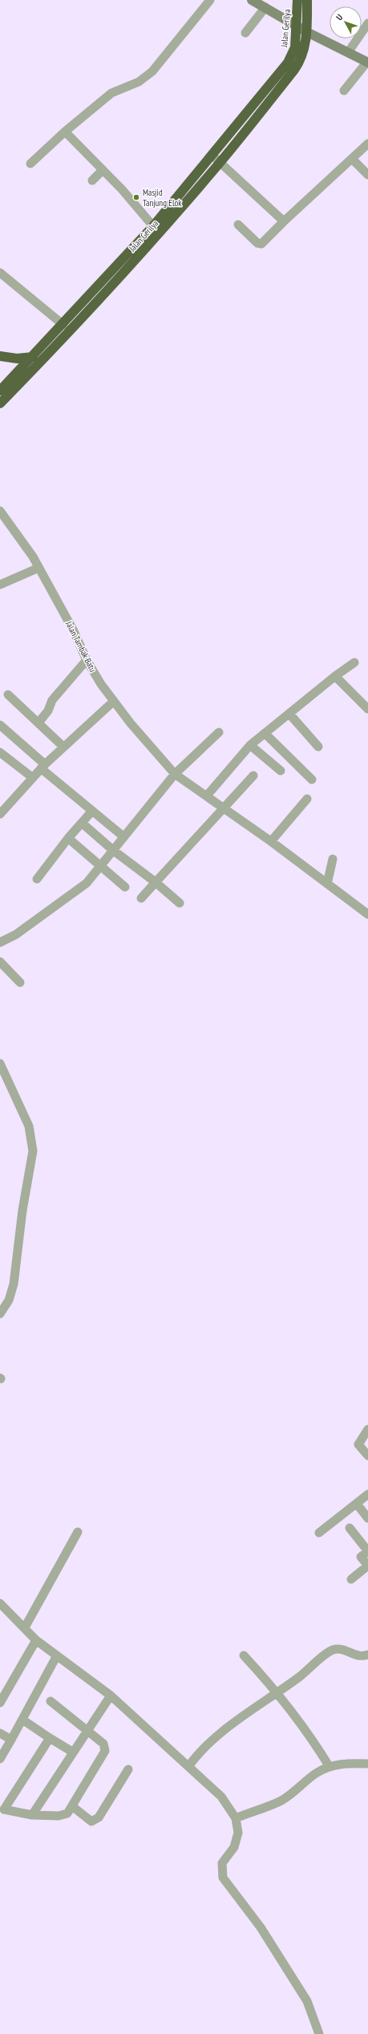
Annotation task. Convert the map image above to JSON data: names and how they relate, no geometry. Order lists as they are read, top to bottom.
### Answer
{
  "streets": {
    "highway": ["Jalan Gerilya"],
    "street": ["Jalan Tambak Batu"]
  },
  "places": ["Masjid Tanjung Elok"],
  "north": "top left"
}
